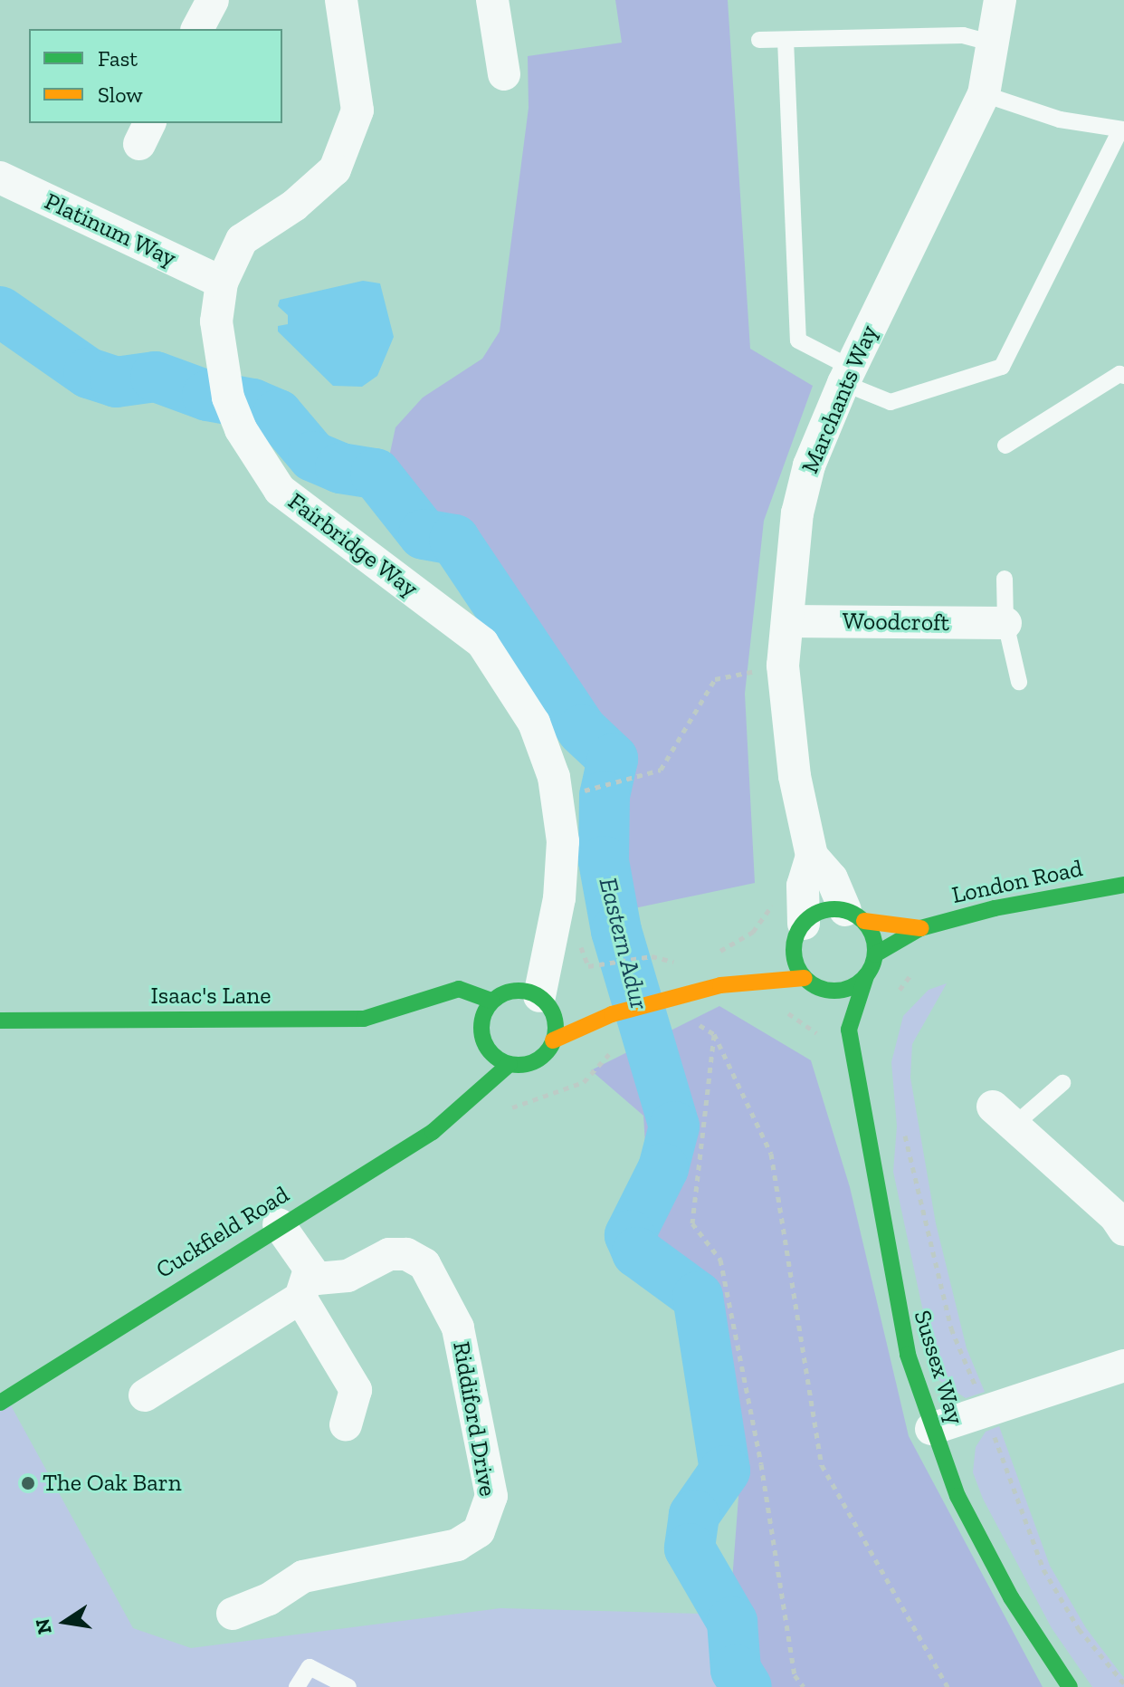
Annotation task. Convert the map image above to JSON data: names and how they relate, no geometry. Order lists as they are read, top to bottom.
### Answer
{
  "streets": {
    "main road": [
      "London Road",
      "Isaac's Lane",
      "Cuckfield Road",
      "Sussex Way"
    ],
    "street": [
      "Platinum Way",
      "Marchants Way",
      "Fairbridge Way",
      "Woodcroft",
      "Riddiford Drive"
    ]
  },
  "crossings": [
    ["Platinum Way", "Fairbridge Way"],
    ["Marchants Way", "Woodcroft"],
    ["Marchants Way", "London Road"],
    ["Marchants Way", "Sussex Way"],
    ["Fairbridge Way", "Isaac's Lane"],
    ["Fairbridge Way", "Cuckfield Road"],
    ["London Road", "Sussex Way"],
    ["Isaac's Lane", "Cuckfield Road"]
  ],
  "water": ["Eastern Adur"],
  "places": ["The Oak Barn"],
  "legend": ["Fast", "Slow"],
  "north": "left"
}
